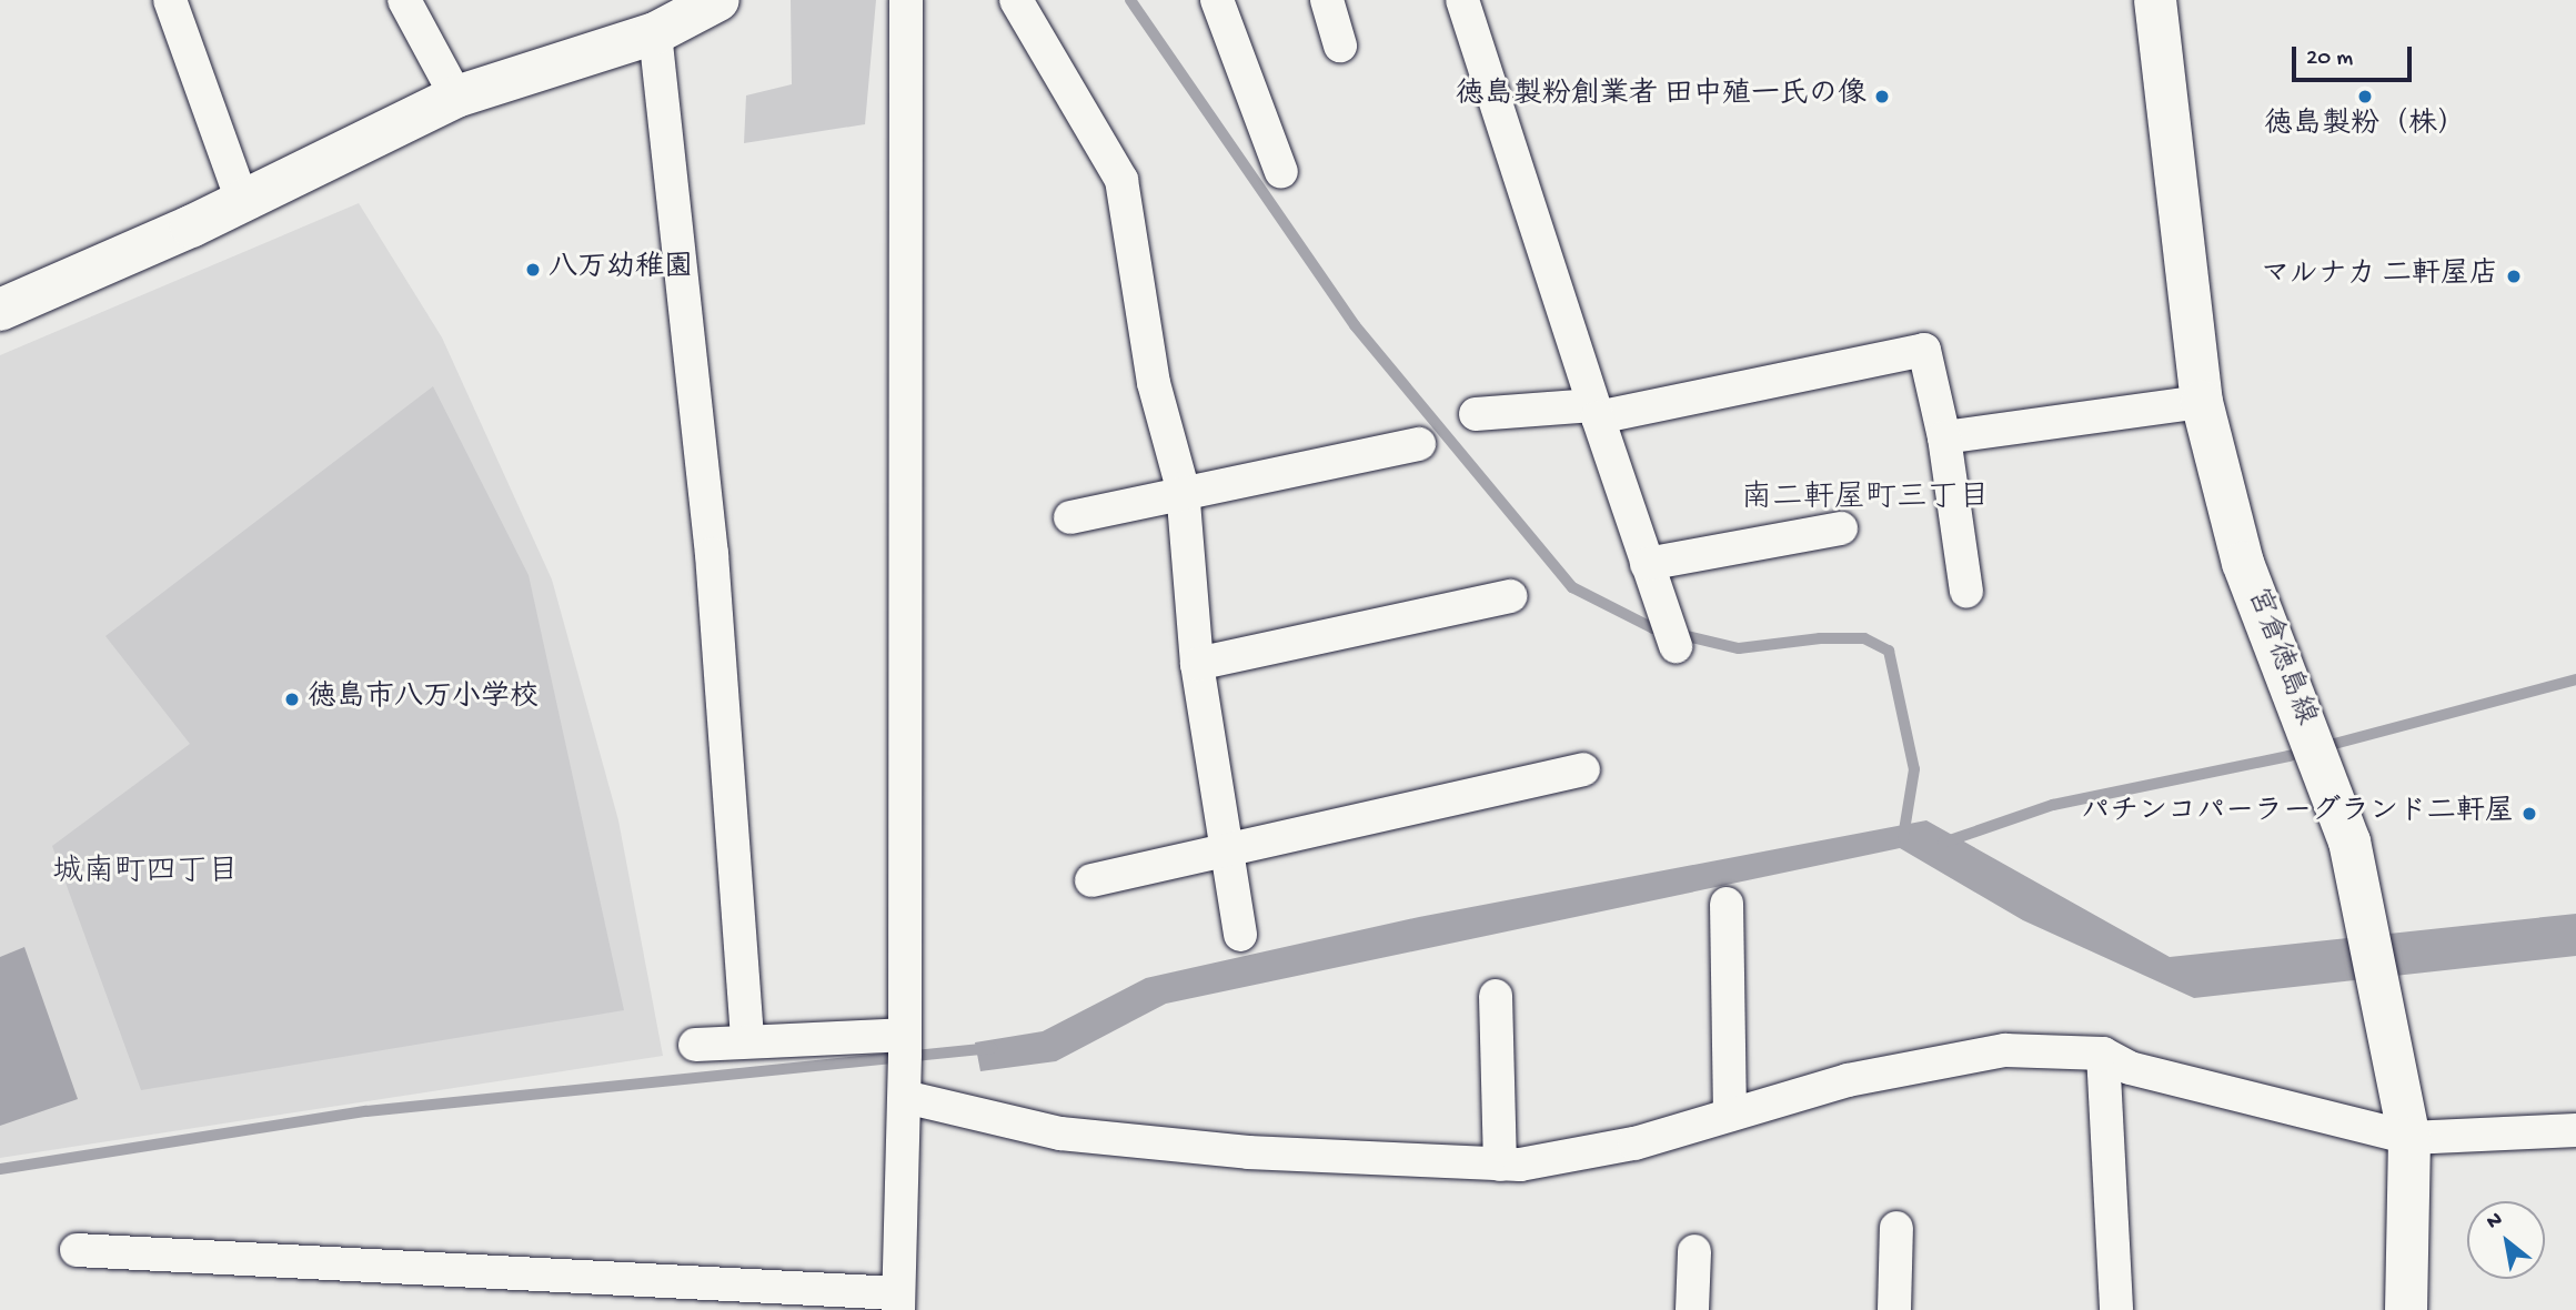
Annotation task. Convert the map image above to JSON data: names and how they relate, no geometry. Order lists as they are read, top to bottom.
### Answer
{
  "streets": {
    "main road": ["宮倉徳島線"]
  },
  "districts": ["南二軒屋町三丁目", "城南町四丁目"],
  "places": [
    "徳島製粉創業者 田中殖一氏の像",
    "徳島製粉（株）",
    "八万幼稚園",
    "マルナカ 二軒屋店",
    "徳島市八万小学校",
    "パチンコパーラーグランド二軒屋"
  ],
  "scale_bar": "20 m",
  "north": "top left"
}
